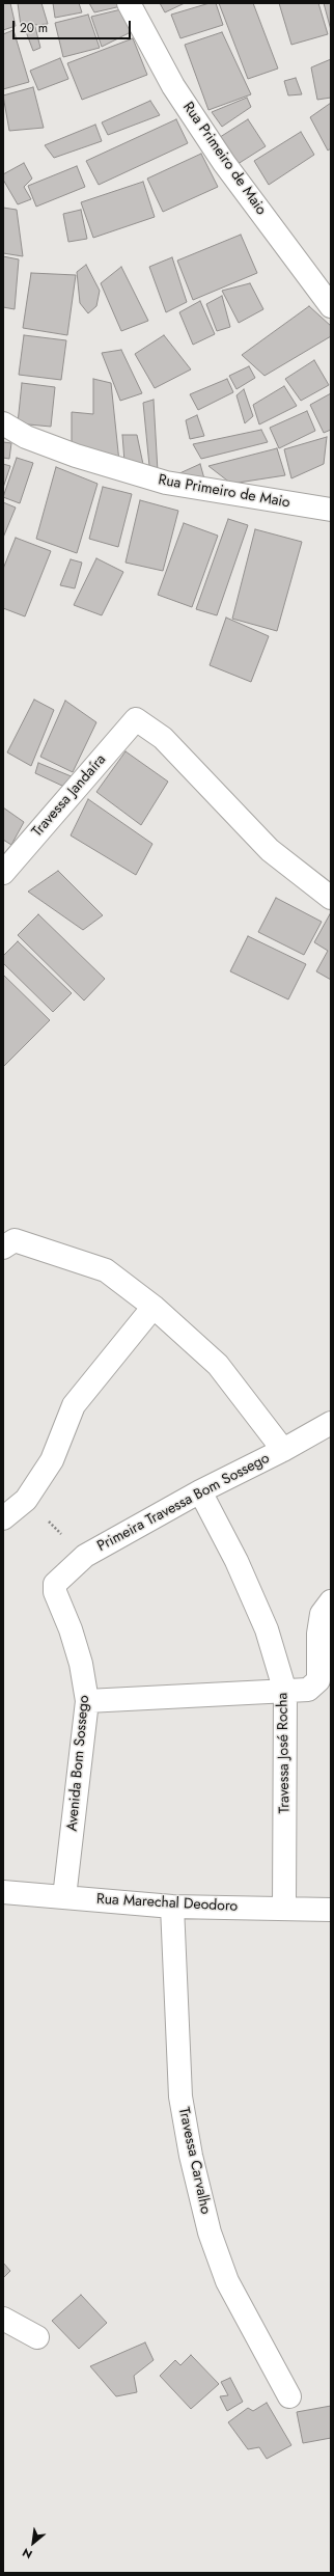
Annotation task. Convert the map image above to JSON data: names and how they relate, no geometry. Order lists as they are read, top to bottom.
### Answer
{
  "streets": {
    "street": [
      "Rua Primeiro de Maio",
      "Travessa Jandaíra",
      "Primeira Travessa Bom Sossego",
      "Travessa José Rocha",
      "Avenida Bom Sossego",
      "Rua Marechal Deodoro",
      "Travessa Carvalho"
    ]
  },
  "crossings": [
    ["Primeira Travessa Bom Sossego", "Travessa José Rocha"],
    ["Primeira Travessa Bom Sossego", "Avenida Bom Sossego"],
    ["Travessa José Rocha", "Rua Marechal Deodoro"],
    ["Avenida Bom Sossego", "Rua Marechal Deodoro"],
    ["Rua Marechal Deodoro", "Travessa Carvalho"]
  ],
  "scale_bar": "20 m",
  "north": "bottom left"
}
